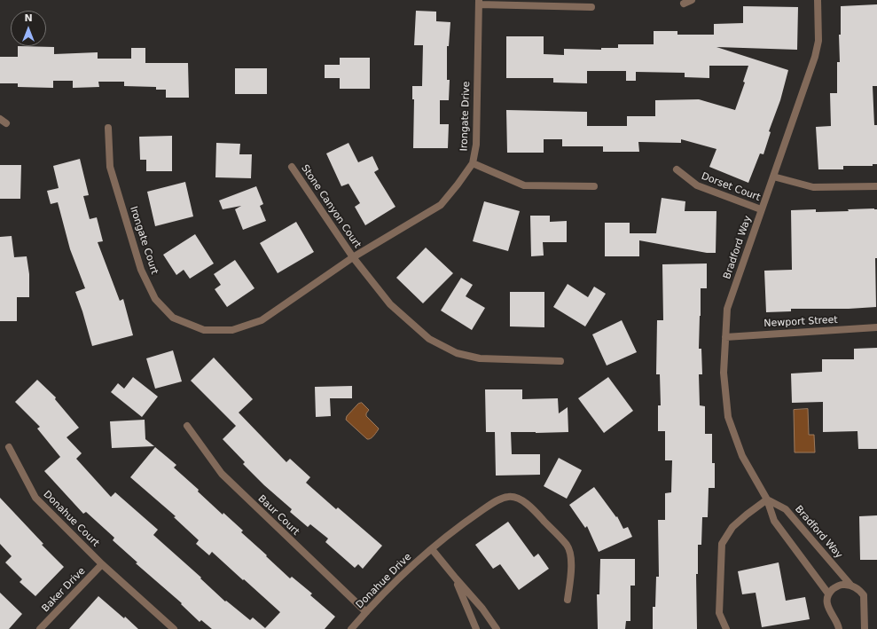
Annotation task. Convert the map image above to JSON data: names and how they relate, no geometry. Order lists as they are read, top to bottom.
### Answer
{
  "streets": {
    "street": [
      "Irongate Drive",
      "Dorset Court",
      "Stone Canyon Court",
      "Irongate Court",
      "Bradford Way",
      "Newport Street",
      "Baur Court",
      "Donahue Court",
      "Donahue Drive",
      "Baker Drive"
    ]
  },
  "crossings": [
    ["Irongate Drive", "Stone Canyon Court"],
    ["Irongate Drive", "Irongate Court"],
    ["Dorset Court", "Bradford Way"],
    ["Stone Canyon Court", "Irongate Court"],
    ["Bradford Way", "Newport Street"],
    ["Baur Court", "Donahue Drive"],
    ["Donahue Court", "Baker Drive"]
  ],
  "north": "top"
}
